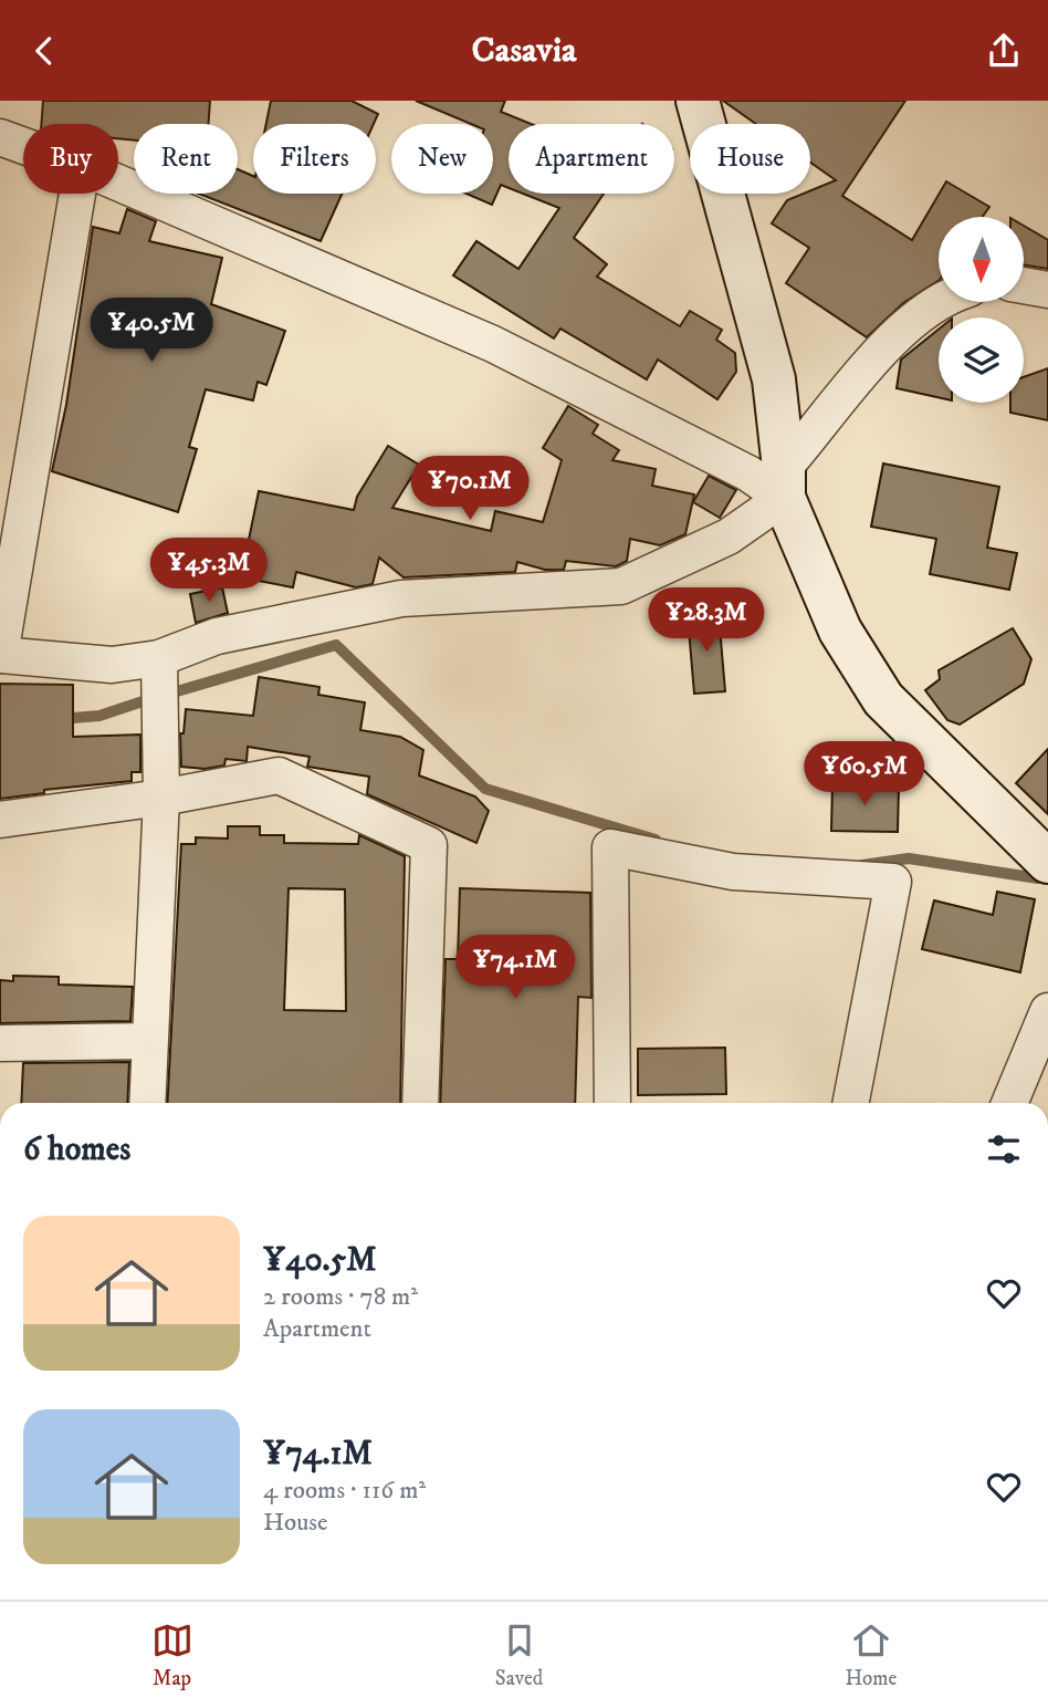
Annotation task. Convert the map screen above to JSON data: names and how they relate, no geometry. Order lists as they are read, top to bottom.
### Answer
{
  "north": "bottom",
  "page": {
    "header": "Casavia",
    "chip": [
      "Buy",
      "Rent",
      "Filters",
      "New",
      "Apartment",
      "House"
    ],
    "price": [
      "¥40.5M",
      "¥70.1M",
      "¥45.3M",
      "¥28.3M",
      "¥60.5M",
      "¥74.1M"
    ],
    "heading": "6 homes",
    "list": [
      {
        "name": "¥40.5M",
        "note": "2 rooms · 78 m² · Apartment"
      },
      {
        "name": "¥74.1M",
        "note": "4 rooms · 116 m² · House"
      }
    ],
    "tabs": ["Map", "Saved", "Home"]
  }
}
